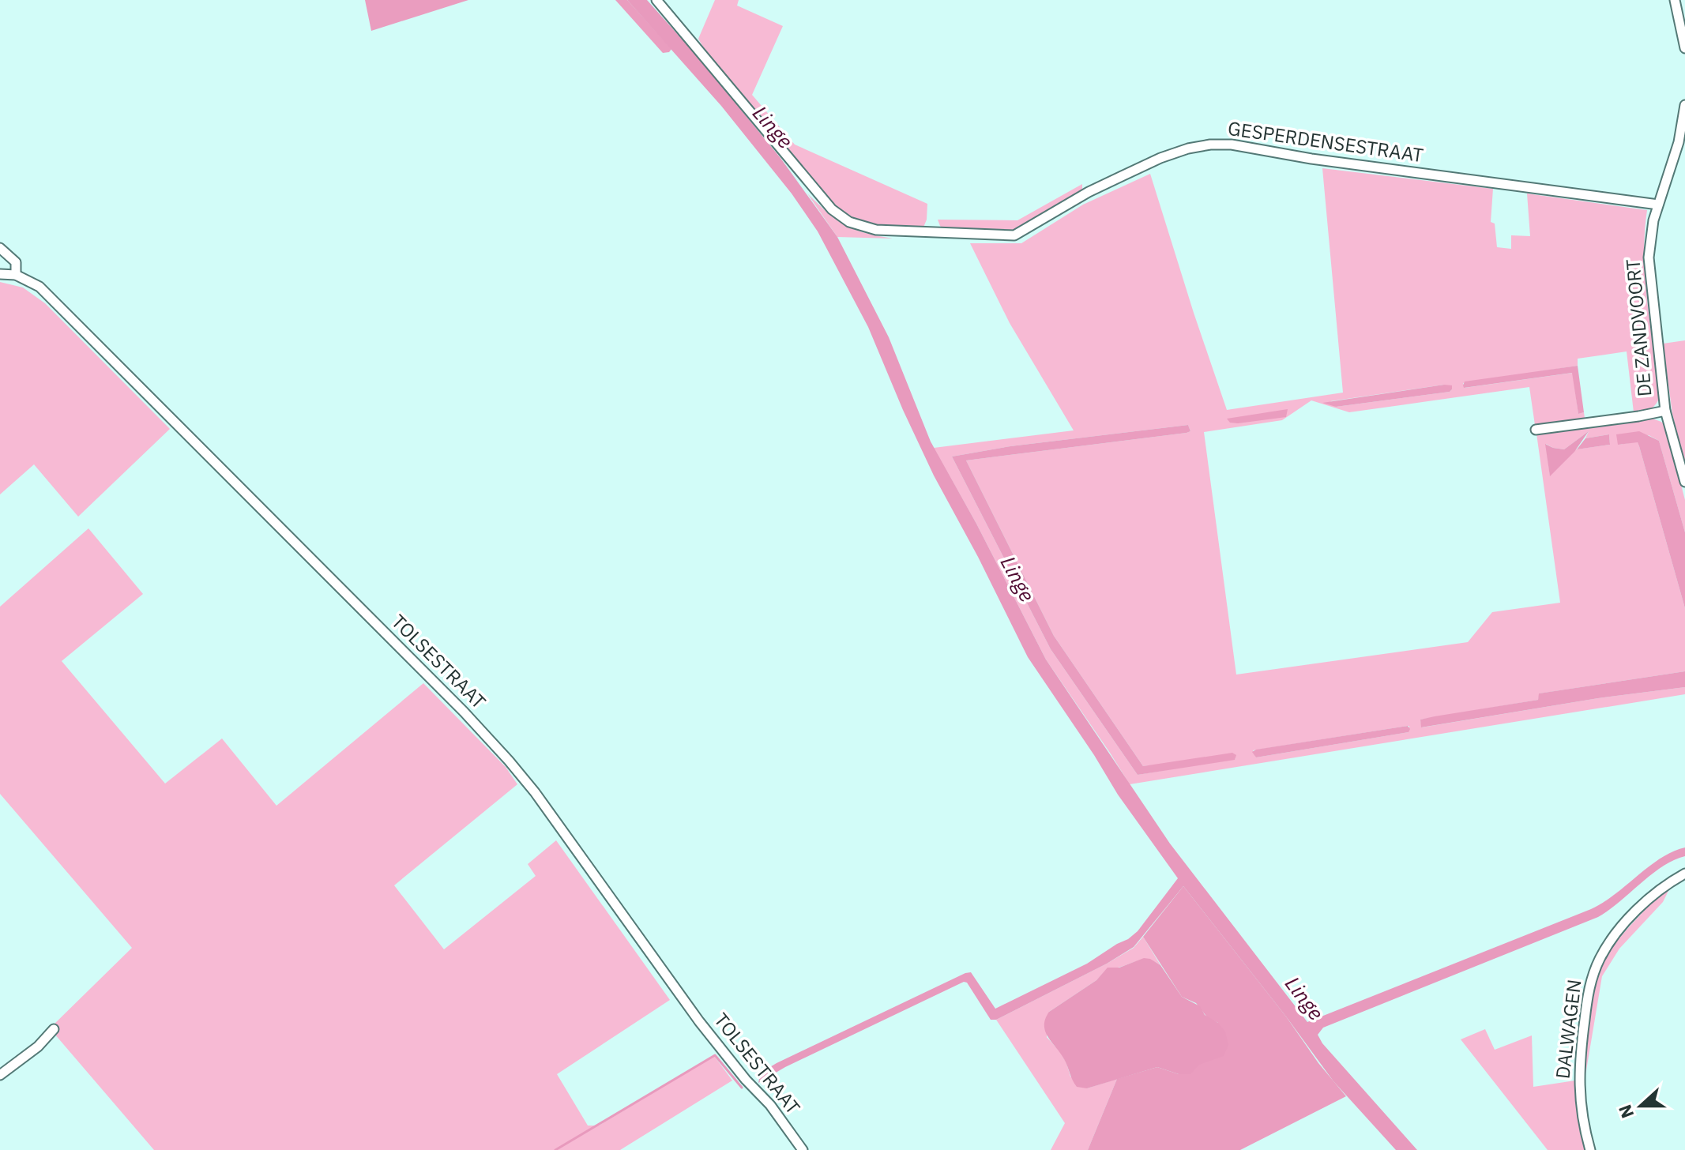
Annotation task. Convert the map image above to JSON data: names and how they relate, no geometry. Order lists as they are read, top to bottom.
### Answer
{
  "streets": {
    "street": [
      "GESPERDENSESTRAAT",
      "DE ZANDVOORT",
      "TOLSESTRAAT",
      "DALWAGEN"
    ]
  },
  "crossings": [
    ["GESPERDENSESTRAAT", "DE ZANDVOORT"]
  ],
  "water": ["Linge"],
  "north": "left"
}
